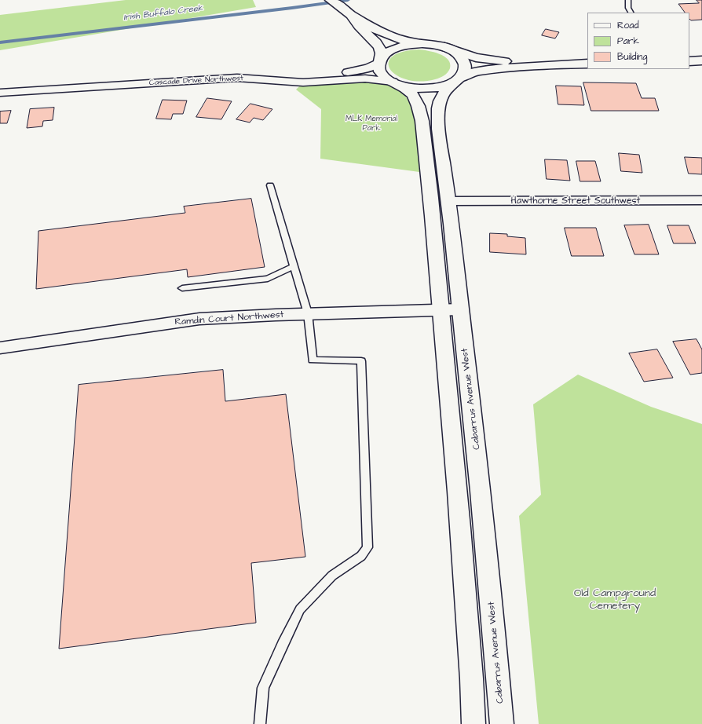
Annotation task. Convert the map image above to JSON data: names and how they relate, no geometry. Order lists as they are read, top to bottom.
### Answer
{
  "streets": {
    "main road": ["Cabarrus Avenue West"],
    "street": ["Cascade Drive Northwest", "Hawthorne Street Southwest", "Ramdin Court Northwest"]
  },
  "crossings": [
    ["Cascade Drive Northwest", "Cabarrus Avenue West"],
    ["Hawthorne Street Southwest", "Cabarrus Avenue West"],
    ["Ramdin Court Northwest", "Cabarrus Avenue West"]
  ],
  "water": ["Irish Buffalo Creek"],
  "parks": ["MLK Memorial Park", "Old Campground Cemetery"],
  "legend": ["Road", "Park", "Building"]
}
